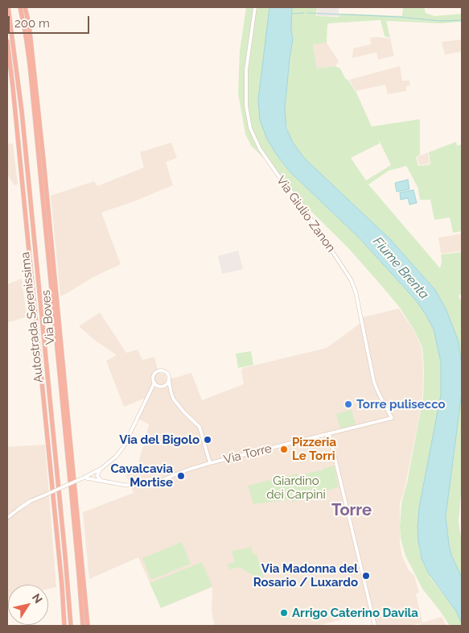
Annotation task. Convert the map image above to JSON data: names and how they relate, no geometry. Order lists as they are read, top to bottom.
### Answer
{
  "streets": {
    "highway": ["Autostrada Serenissima", "Via Boves"],
    "street": ["Via Giulio Zanon", "Via Torre"]
  },
  "crossings": [
    ["Via Giulio Zanon", "Via Torre"]
  ],
  "districts": ["Torre"],
  "water": ["Fiume Brenta"],
  "parks": ["Giardino dei Carpini"],
  "places": [
    "Torre pulisecco",
    "Via del Bigolo",
    "Pizzeria Le Torri",
    "Cavalcavia Mortise",
    "Via Madonna del Rosario / Luxardo",
    "Arrigo Caterino Davila"
  ],
  "scale_bar": "200 m",
  "north": "top right"
}
